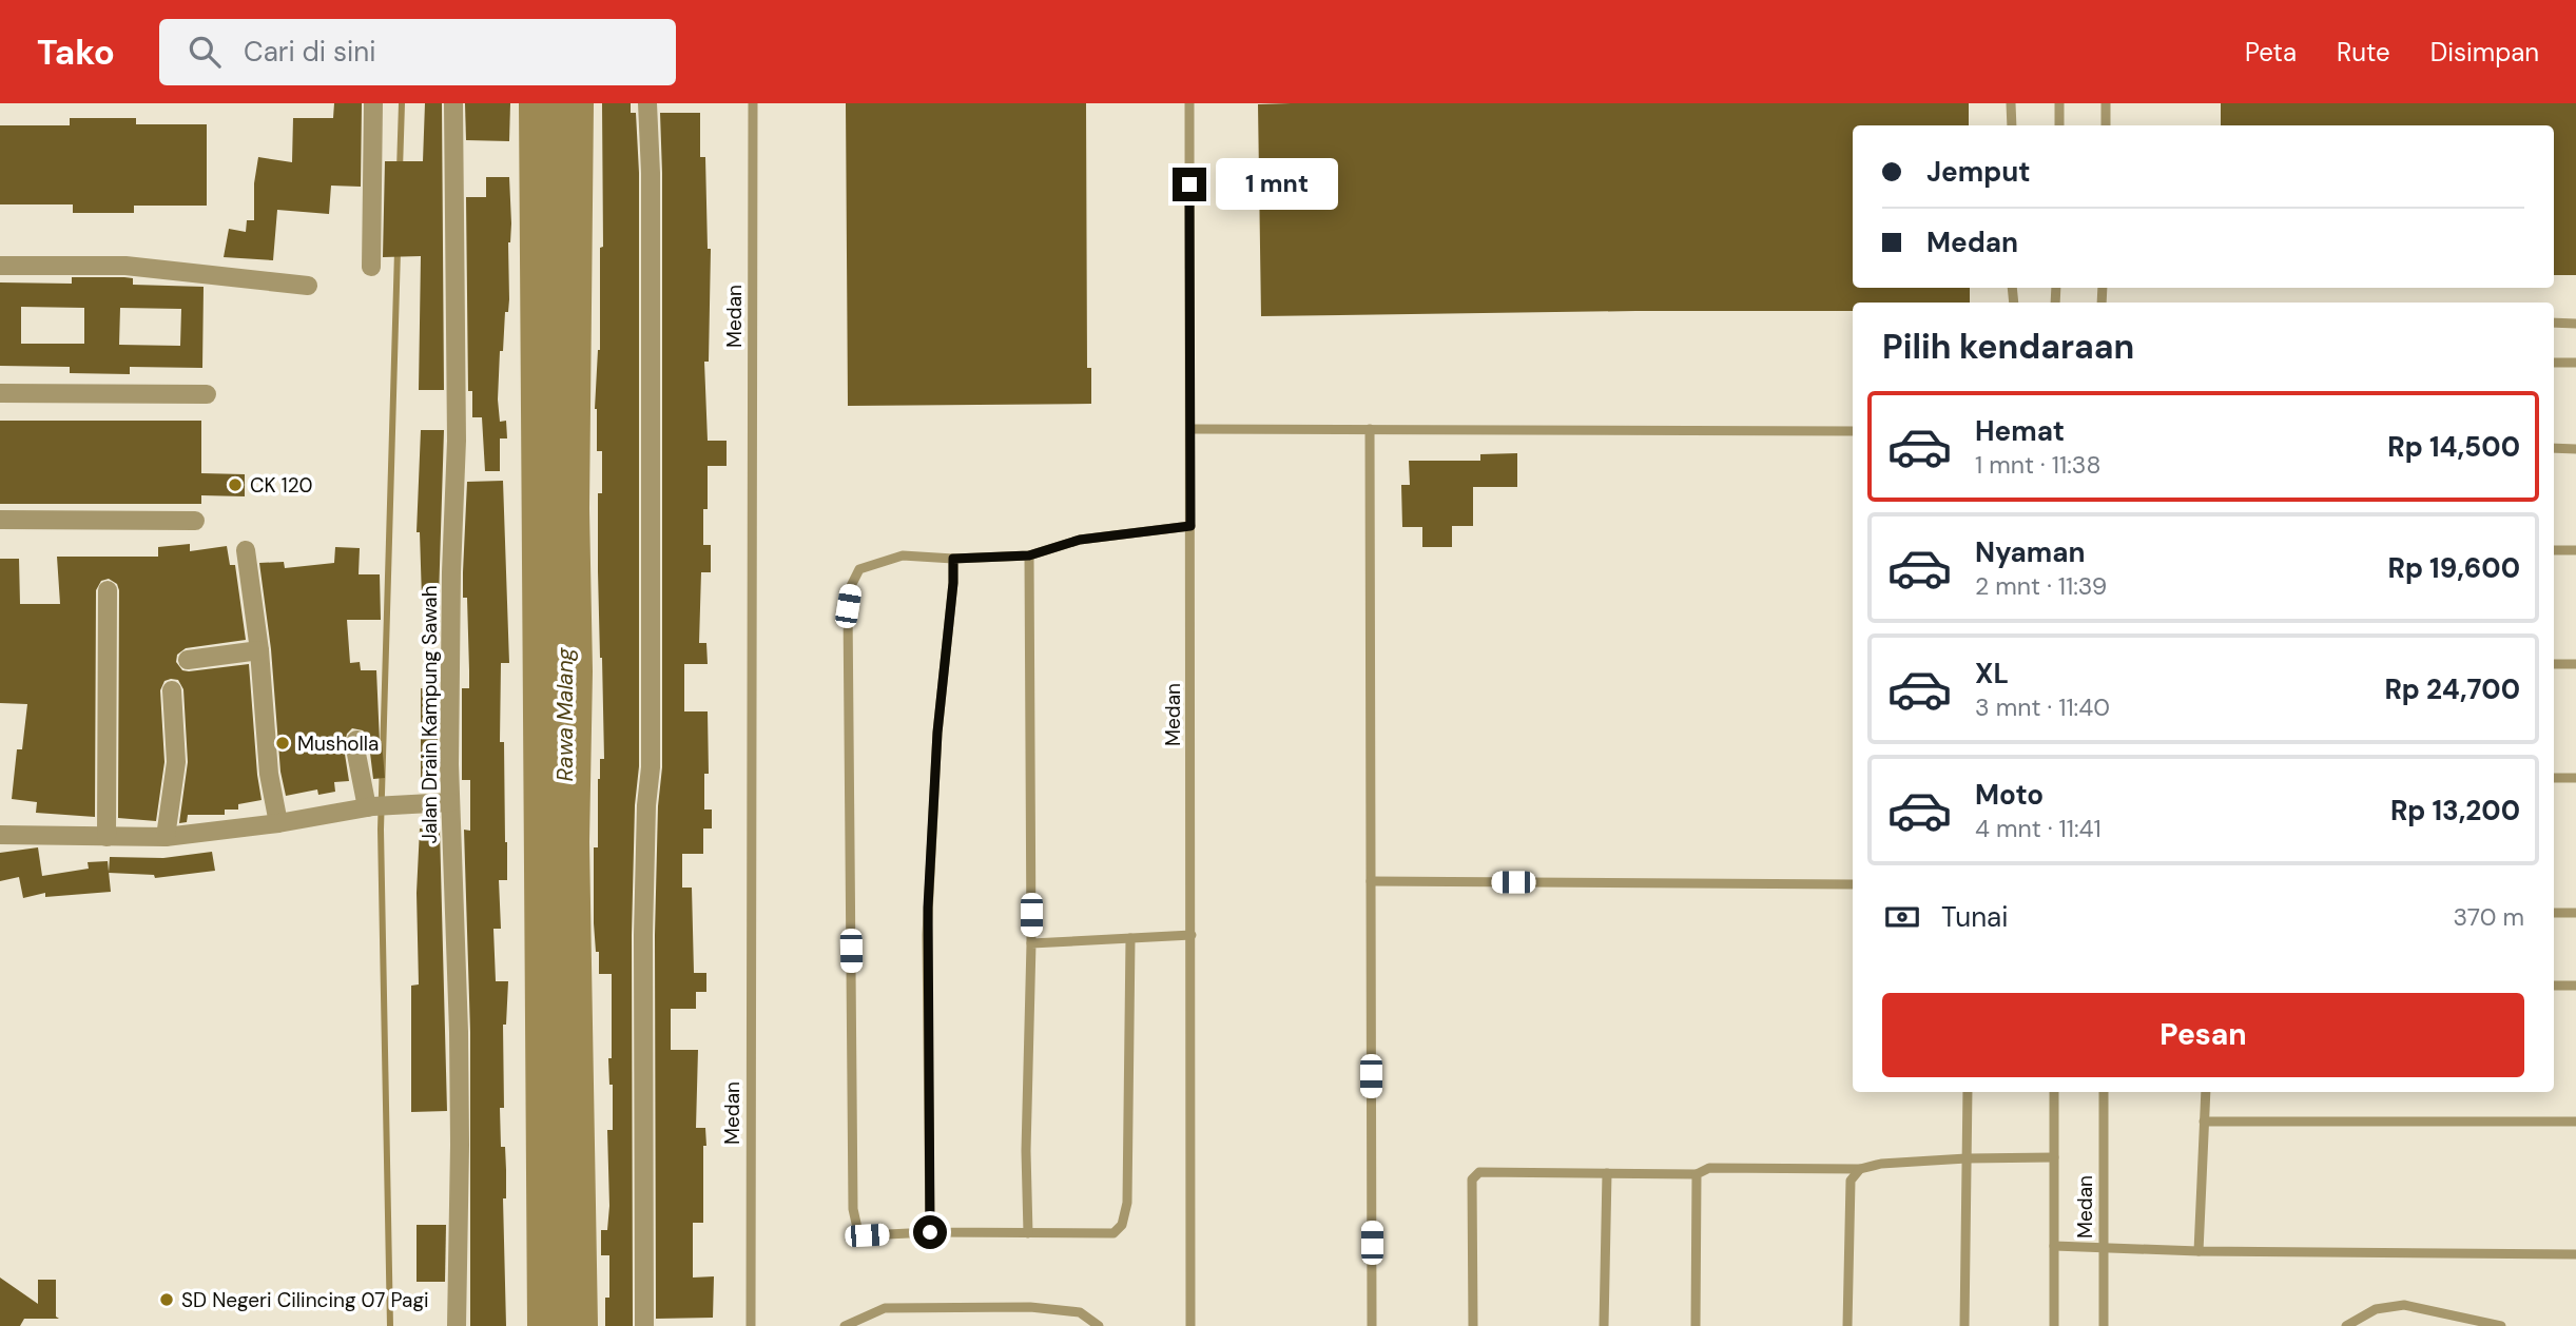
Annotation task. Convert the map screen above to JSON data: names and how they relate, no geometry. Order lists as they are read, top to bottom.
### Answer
{
  "streets": {
    "street": ["Jalan Drain Kampung Sawah"],
    "lane": ["Medan"]
  },
  "water": ["Rawa Malang"],
  "places": ["CK 120", "Musholla", "SD Negeri Cilincing 07 Pagi"],
  "page": {
    "header": "Tako",
    "search": "Cari di sini",
    "nav": ["Peta", "Rute", "Disimpan"],
    "banner": ["Jemput", "Medan"],
    "bubble": "1 mnt",
    "heading": "Pilih kendaraan",
    "list": [
      {
        "name": "Hemat",
        "note": "1 mnt · 11:38",
        "value": "Rp 14,500"
      },
      {
        "name": "Nyaman",
        "note": "2 mnt · 11:39",
        "value": "Rp 19,600"
      },
      {
        "name": "XL",
        "note": "3 mnt · 11:40",
        "value": "Rp 24,700"
      },
      {
        "name": "Moto",
        "note": "4 mnt · 11:41",
        "value": "Rp 13,200"
      }
    ],
    "pay": ["Tunai", "370 m"],
    "buttons": "Pesan"
  }
}
